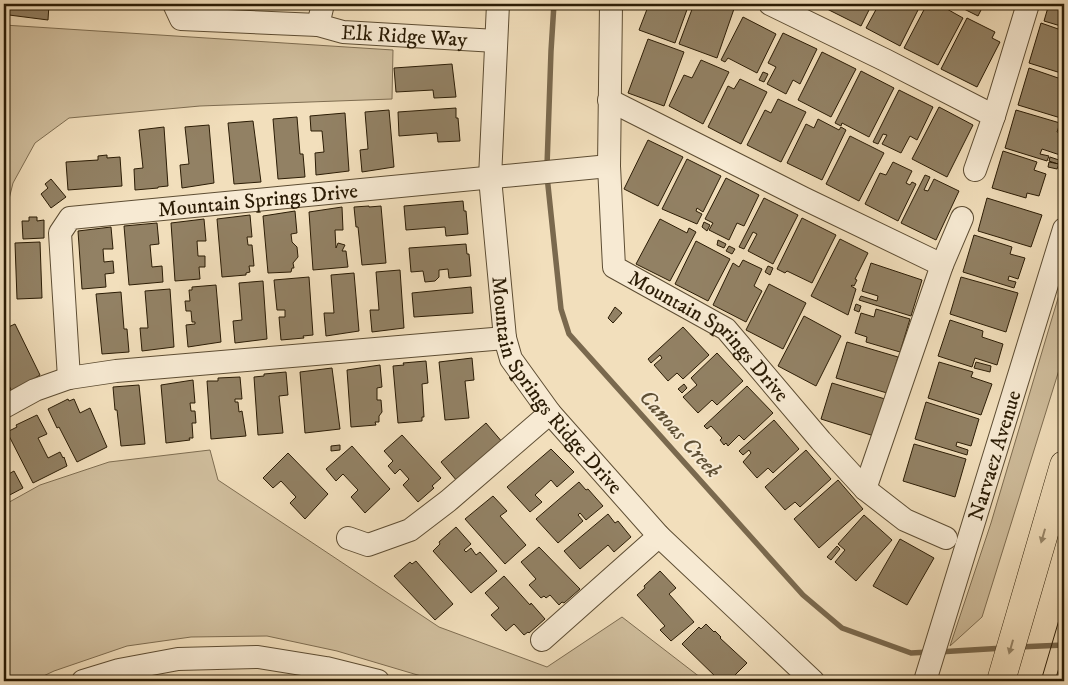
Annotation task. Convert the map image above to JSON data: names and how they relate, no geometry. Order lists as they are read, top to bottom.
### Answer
{
  "streets": {
    "street": [
      "Elk Ridge Way",
      "Mountain Springs Drive",
      "Mountain Springs Ridge Drive",
      "Narvaez Avenue"
    ]
  },
  "crossings": [
    ["Elk Ridge Way", "Mountain Springs Ridge Drive"],
    ["Mountain Springs Drive", "Mountain Springs Ridge Drive"]
  ],
  "water": ["Canoas Creek"]
}
